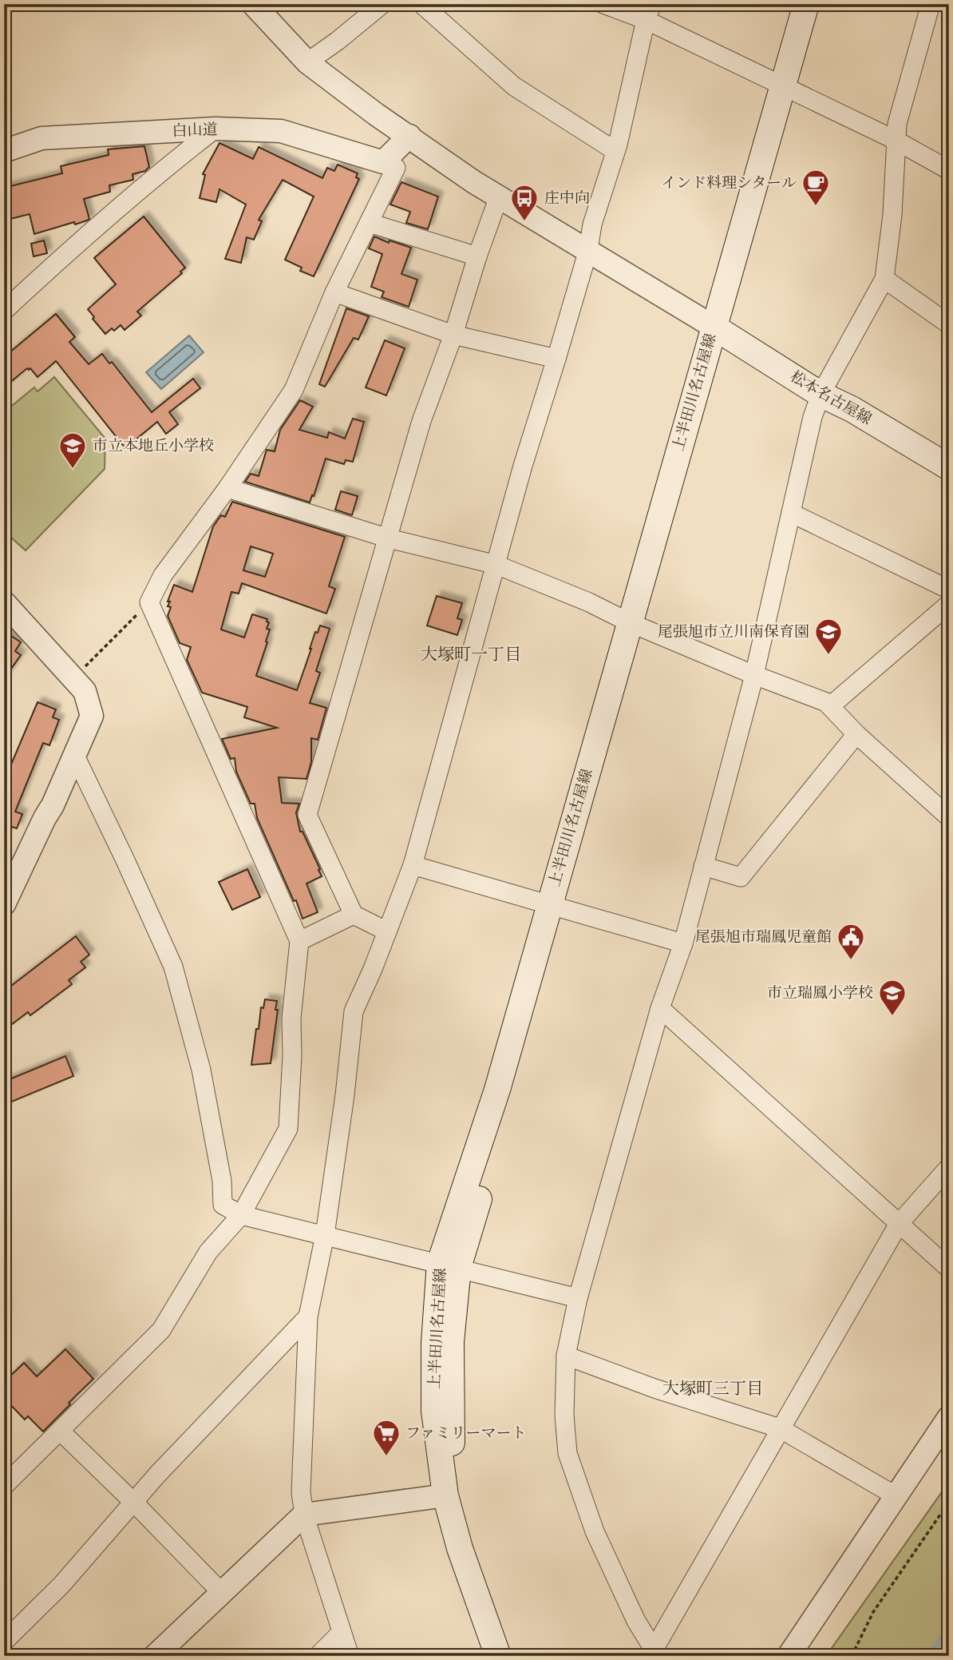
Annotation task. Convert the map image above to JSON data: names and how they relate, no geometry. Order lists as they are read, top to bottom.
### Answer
{
  "streets": {
    "main road": ["上半田川名古屋線", "松本名古屋線"],
    "street": ["白山道"]
  },
  "crossings": [
    ["上半田川名古屋線", "松本名古屋線"]
  ],
  "districts": ["大塚町一丁目", "大塚町三丁目"],
  "places": {
    "cafe": ["インド料理シタール"],
    "bus stop": ["庄中向"],
    "school or university": ["市立本地丘小学校", "尾張旭市立川南保育園", "市立瑞鳳小学校"],
    "public building": ["尾張旭市瑞鳳児童館"],
    "supermarket": ["ファミリーマート"]
  }
}
